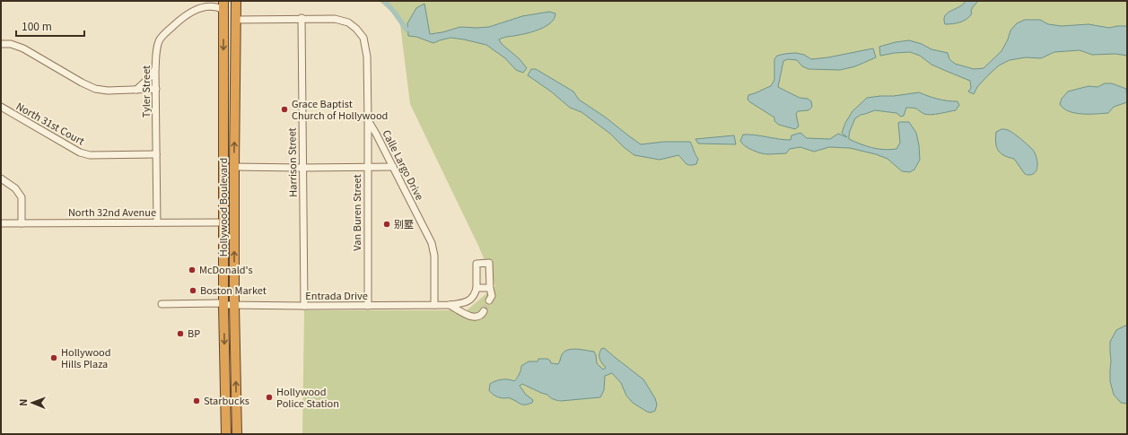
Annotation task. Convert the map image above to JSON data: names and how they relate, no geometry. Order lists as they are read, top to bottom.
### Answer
{
  "streets": {
    "highway": ["Hollywood Boulevard"],
    "street": [
      "Tyler Street",
      "North 31st Court",
      "Harrison Street",
      "Calle Largo Drive",
      "North 32nd Avenue",
      "Van Buren Street",
      "Entrada Drive"
    ]
  },
  "crossings": [
    ["Tyler Street", "North 31st Court"],
    ["Tyler Street", "Hollywood Boulevard"],
    ["Tyler Street", "North 32nd Avenue"],
    ["Harrison Street", "Calle Largo Drive"],
    ["Harrison Street", "Entrada Drive"],
    ["Calle Largo Drive", "Hollywood Boulevard"],
    ["Calle Largo Drive", "Van Buren Street"],
    ["Calle Largo Drive", "Entrada Drive"],
    ["Hollywood Boulevard", "North 32nd Avenue"],
    ["Hollywood Boulevard", "Entrada Drive"],
    ["Van Buren Street", "Entrada Drive"]
  ],
  "places": [
    "Grace Baptist Church of Hollywood",
    "别墅",
    "McDonald's",
    "Boston Market",
    "BP",
    "Hollywood Hills Plaza",
    "Hollywood Police Station",
    "Starbucks"
  ],
  "scale_bar": "100 m",
  "north": "left"
}
